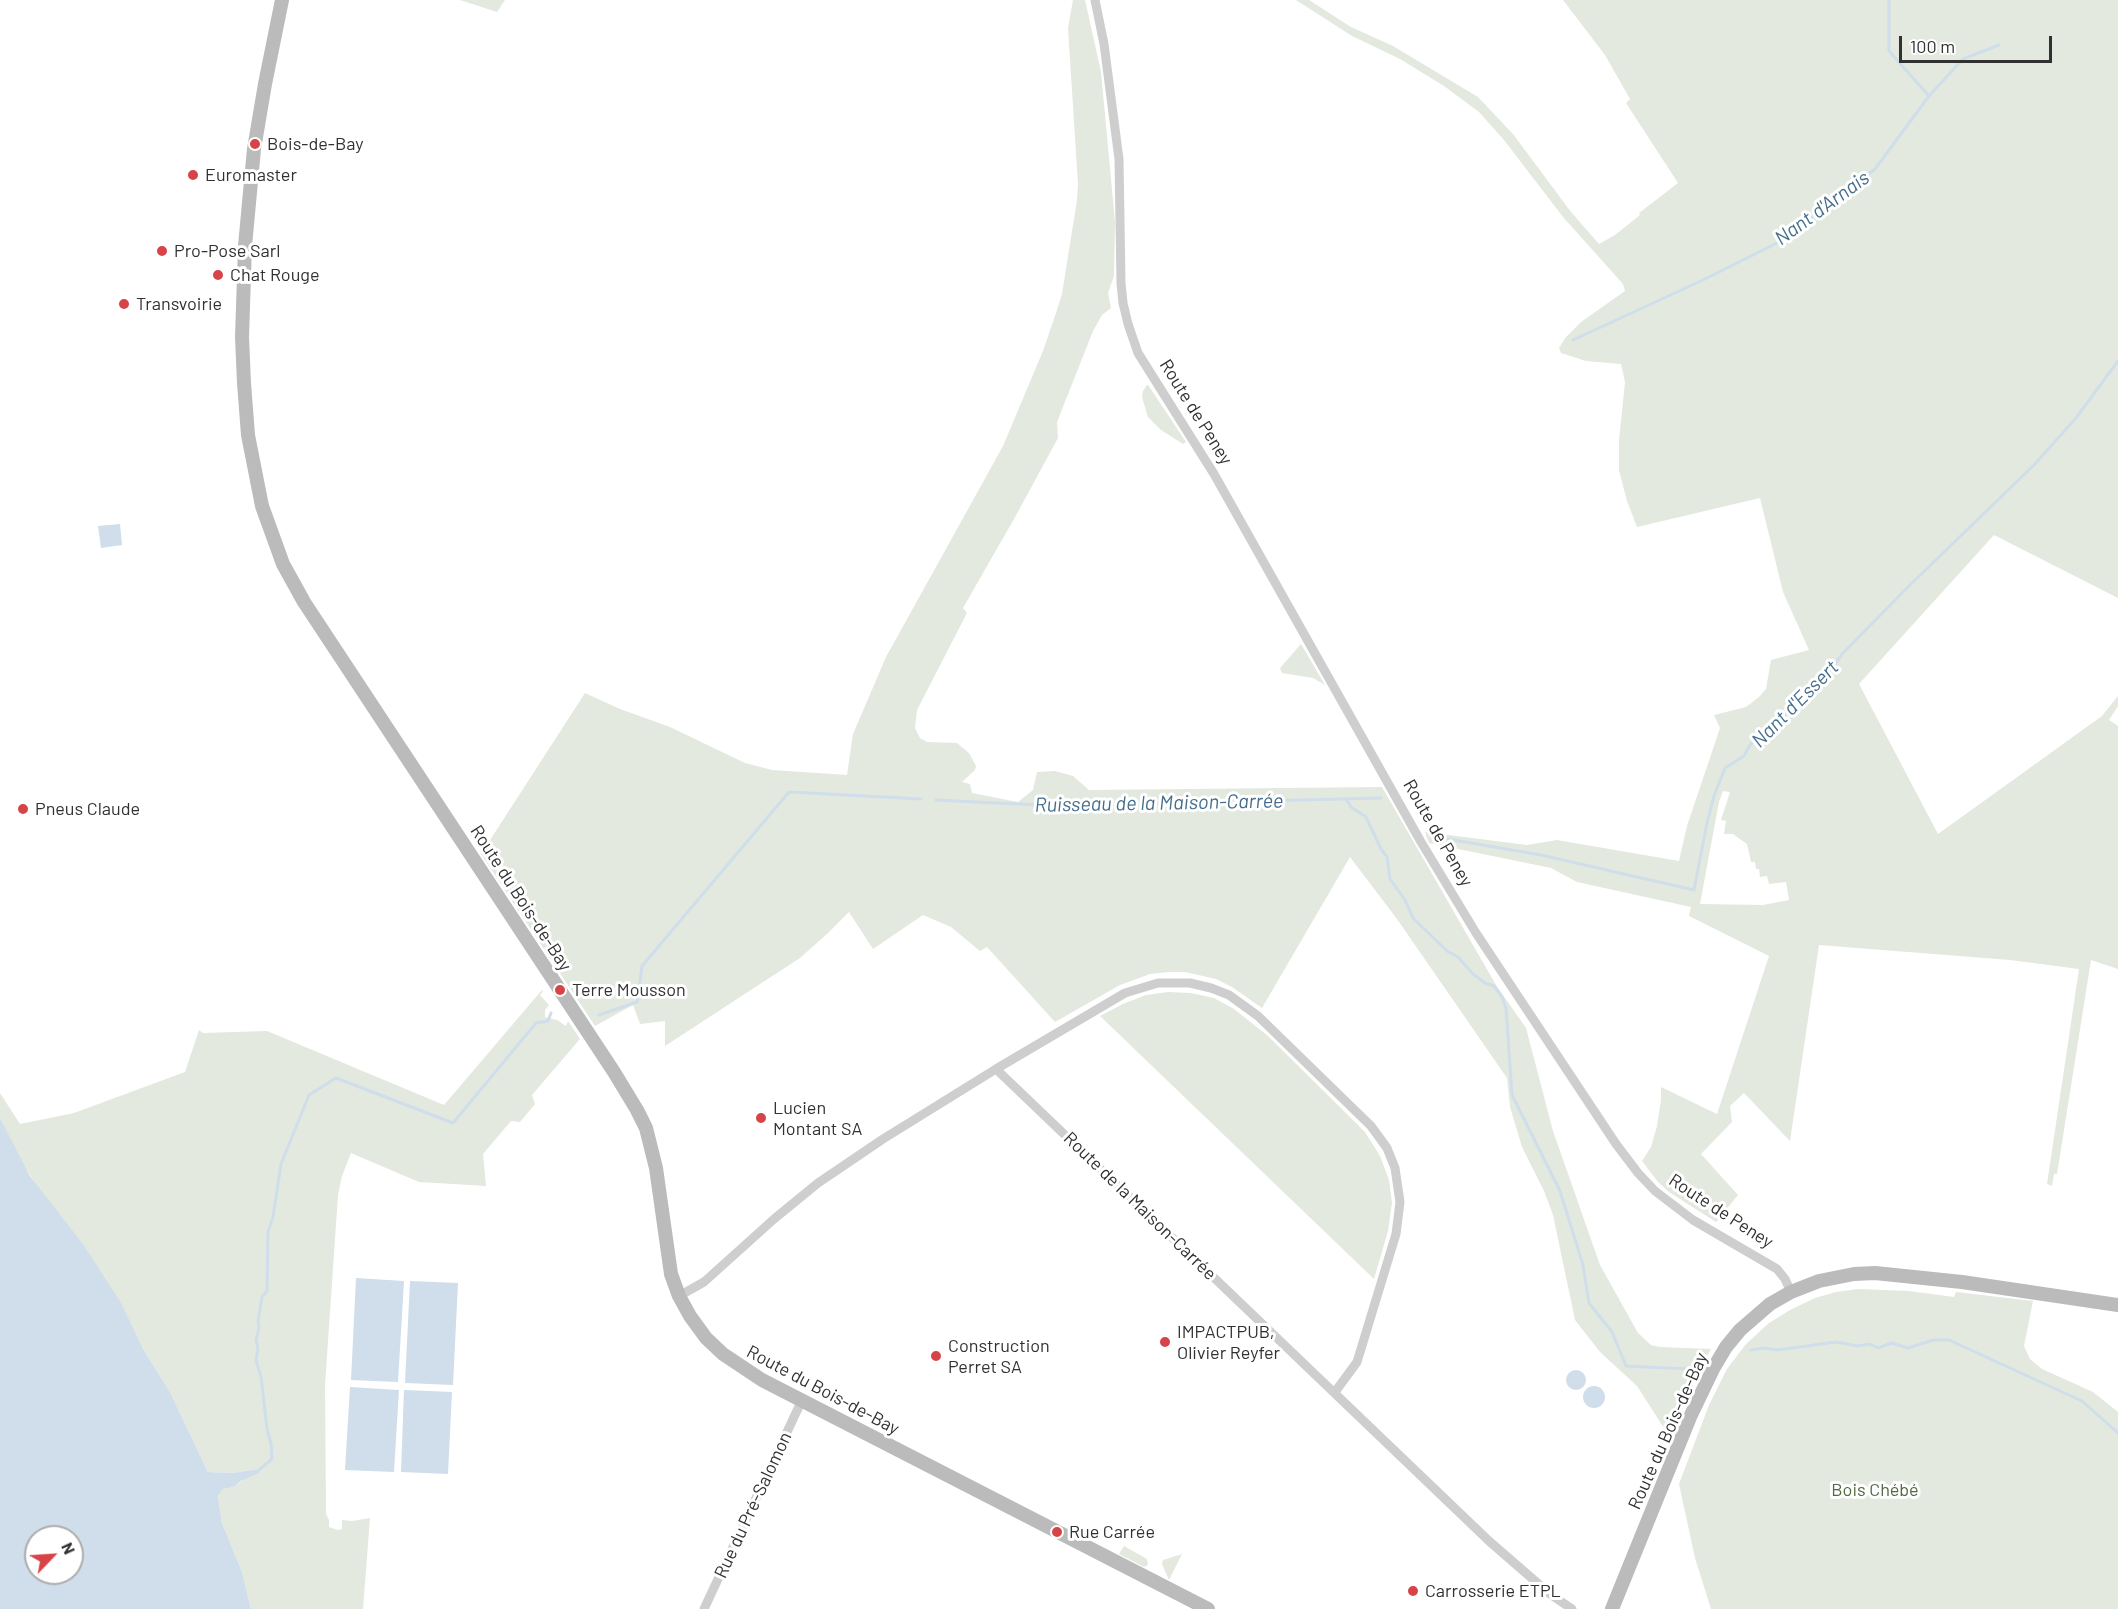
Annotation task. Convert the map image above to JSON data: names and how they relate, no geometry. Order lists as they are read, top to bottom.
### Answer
{
  "streets": {
    "main road": ["Route du Bois-de-Bay"],
    "street": ["Route de Peney", "Route de la Maison-Carrée", "Rue du Pré-Salomon"]
  },
  "crossings": [
    ["Route de Peney", "Route du Bois-de-Bay"],
    ["Route du Bois-de-Bay", "Rue du Pré-Salomon"]
  ],
  "water": ["Nant d'Arnais", "Nant d'Essert", "Ruisseau de la Maison-Carrée"],
  "parks": ["Bois Chébé"],
  "places": [
    "Bois-de-Bay",
    "Euromaster",
    "Pro-Pose Sarl",
    "Chat Rouge",
    "Transvoirie",
    "Pneus Claude",
    "Terre Mousson",
    "Lucien Montant SA",
    "IMPACTPUB, Olivier Reyfer",
    "Construction Perret SA",
    "Rue Carrée",
    "Carrosserie ETPL"
  ],
  "scale_bar": "100 m",
  "north": "top right"
}
